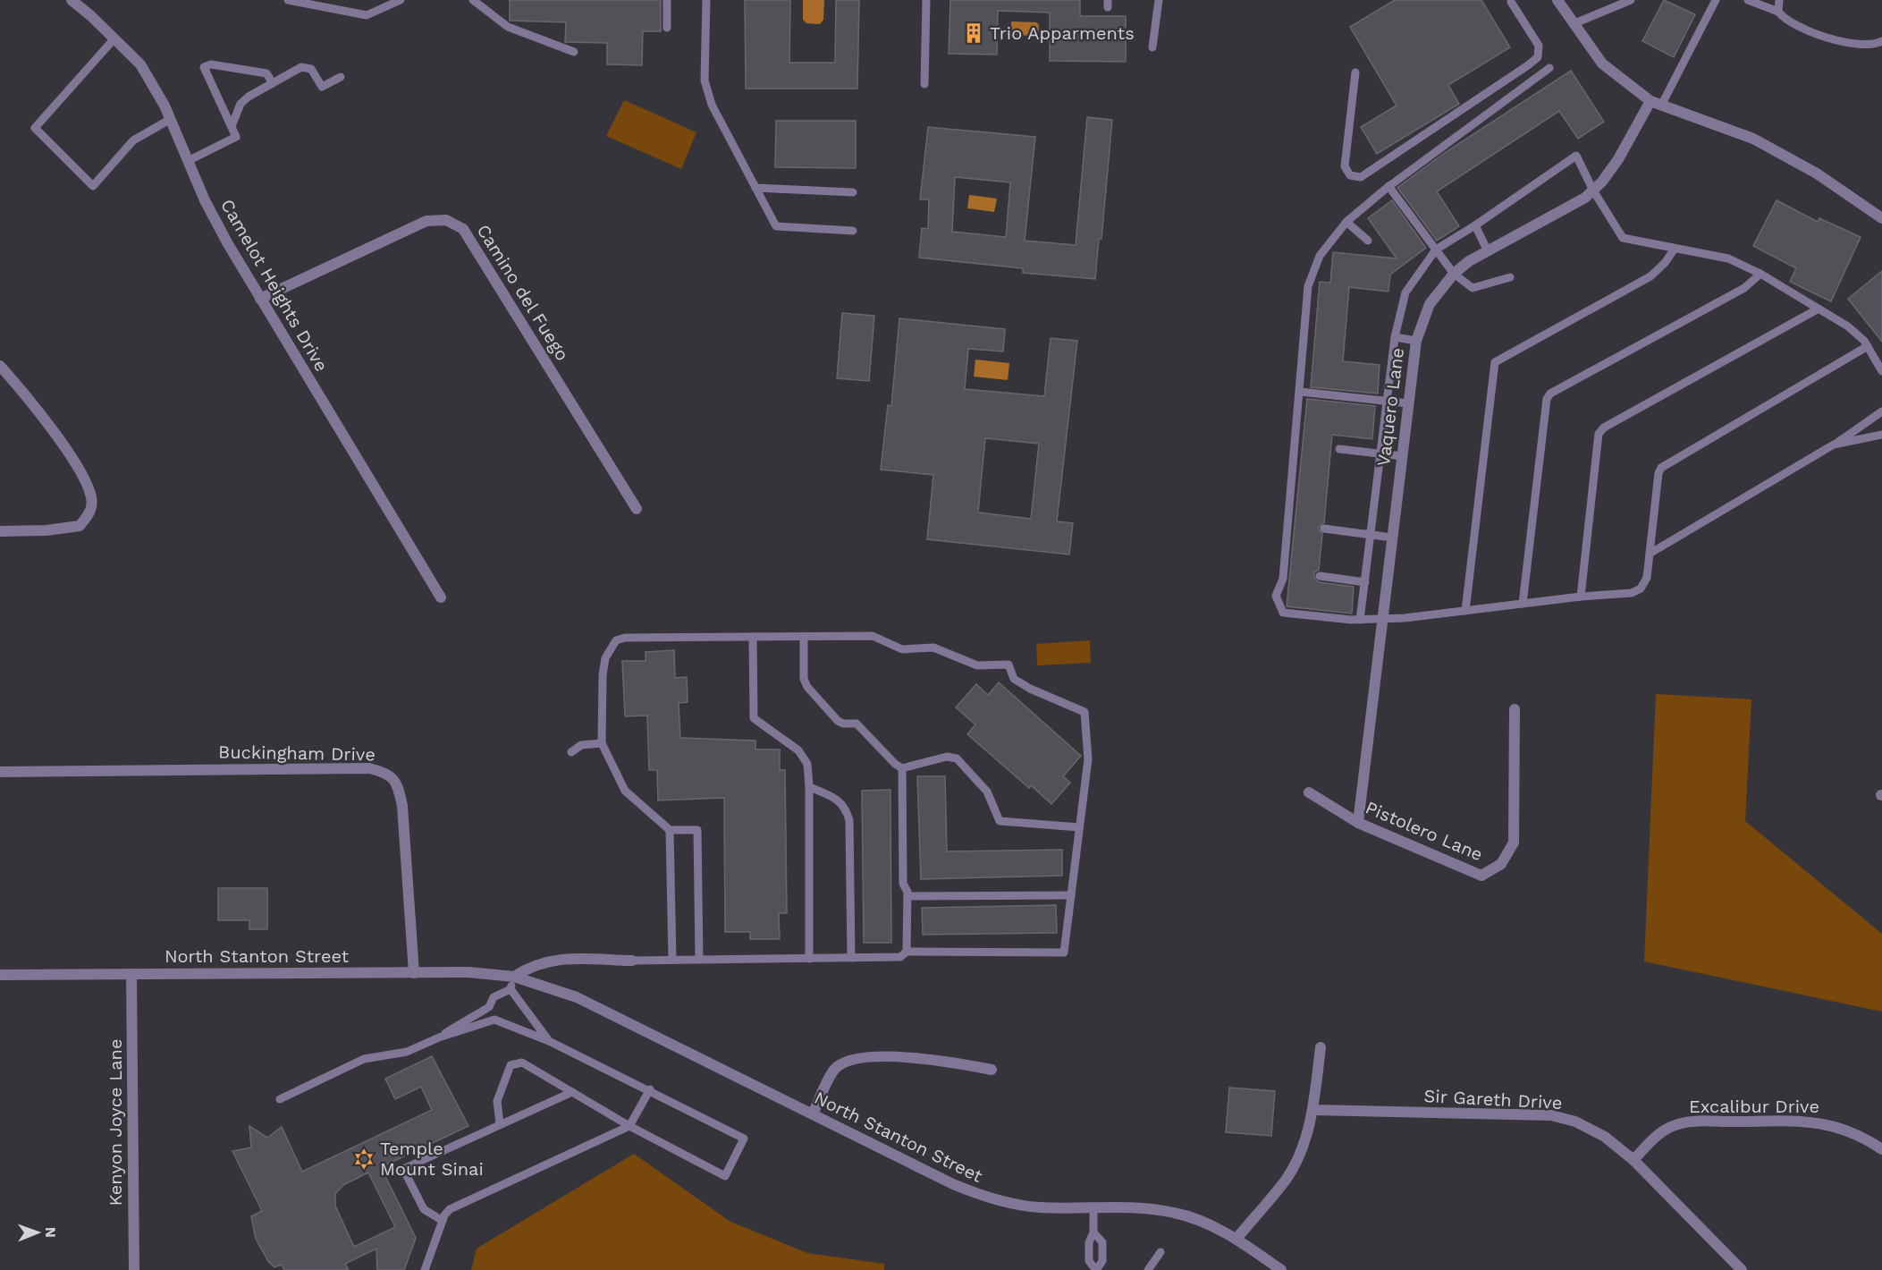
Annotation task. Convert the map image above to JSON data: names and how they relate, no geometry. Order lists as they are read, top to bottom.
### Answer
{
  "streets": {
    "street": [
      "Camelot Heights Drive",
      "Camino del Fuego",
      "Vaquero Lane",
      "Buckingham Drive",
      "Pistolero Lane",
      "North Stanton Street",
      "Sir Gareth Drive",
      "Excalibur Drive",
      "Kenyon Joyce Lane"
    ]
  },
  "crossings": [
    ["Camelot Heights Drive", "Camino del Fuego"],
    ["Vaquero Lane", "Pistolero Lane"],
    ["Buckingham Drive", "North Stanton Street"],
    ["North Stanton Street", "Kenyon Joyce Lane"],
    ["Sir Gareth Drive", "Excalibur Drive"]
  ],
  "places": {
    "building": ["Trio Apparments"],
    "synagogue": ["Temple Mount Sinai"]
  },
  "north": "right"
}
